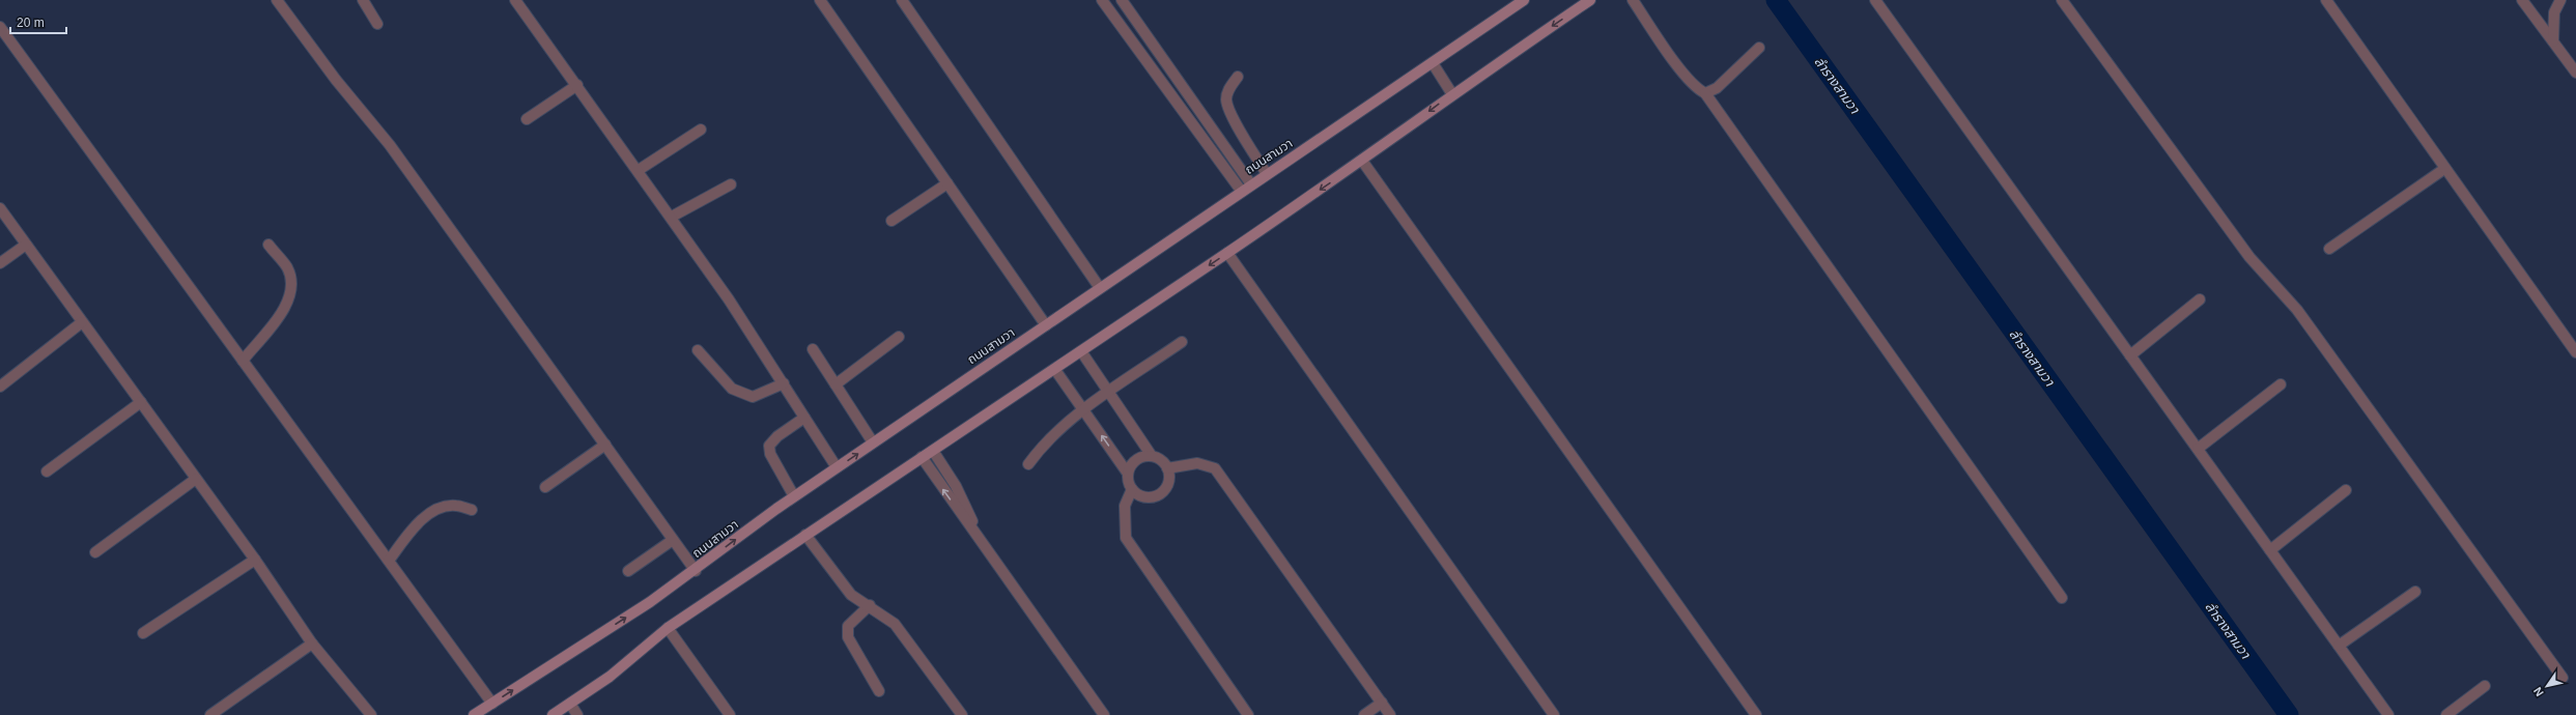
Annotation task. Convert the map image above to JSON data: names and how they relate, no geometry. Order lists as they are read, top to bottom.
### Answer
{
  "streets": {
    "street": ["ถนนสามวา"]
  },
  "water": ["ลำรางสามวา"],
  "scale_bar": "20 m",
  "north": "bottom left"
}
